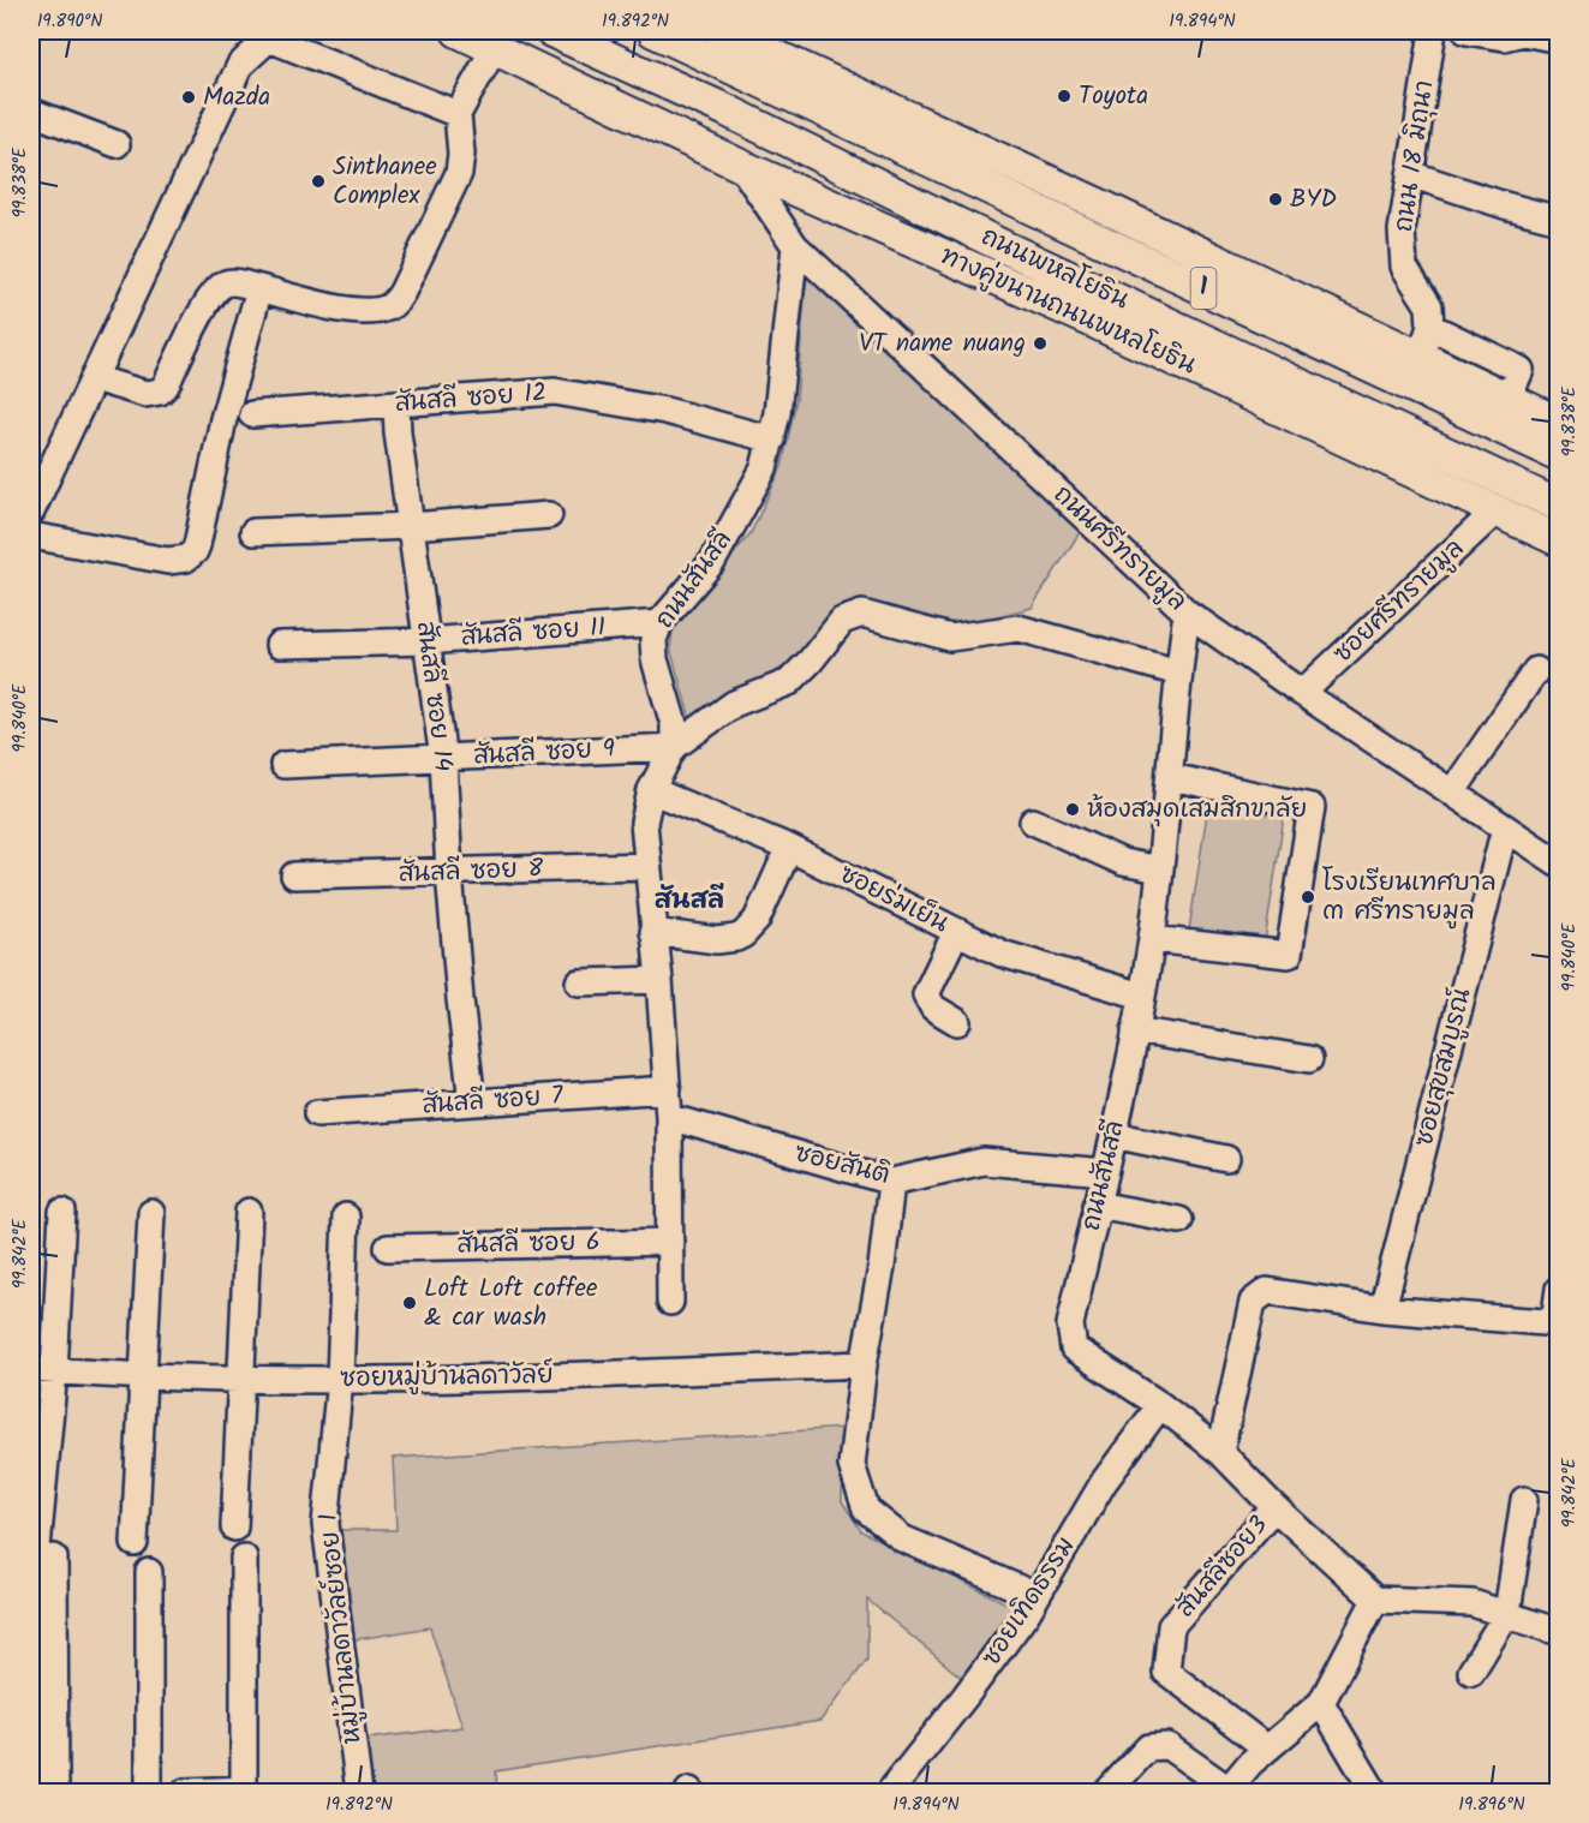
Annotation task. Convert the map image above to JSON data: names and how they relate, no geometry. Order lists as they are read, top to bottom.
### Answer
{
  "streets": {
    "main road": ["ถนนพหลโยธิน", "1", "ทางคู่ขนานถนนพหลโยธิน"],
    "street": [
      "ถนน 18 มิถุนา",
      "สันสลี ซอย 12",
      "ถนนศรีทรายมูล",
      "ถนนสันสลี",
      "ซอยศรีทรายมูล",
      "สันสลี ซอย 11",
      "สันสลี ซอย 14",
      "สันสลี ซอย 9",
      "สันสลี ซอย 8",
      "ซอยร่มเย็น",
      "ซอยสุขสมบูรณ์",
      "สันสลี ซอย 7",
      "ซอยสันติ",
      "สันสลี ซอย 6",
      "ซอยหมู่บ้านลดาวัลย์",
      "สันสลีซอย3",
      "ซอยเทิดธรรม",
      "หมู่บ้านลดาวัลย์ซอย 1"
    ]
  },
  "crossings": [
    ["ทางคู่ขนานถนนพหลโยธิน", "ถนนศรีทรายมูล"],
    ["ทางคู่ขนานถนนพหลโยธิน", "ซอยศรีทรายมูล"],
    ["สันสลี ซอย 12", "ถนนสันสลี"],
    ["สันสลี ซอย 12", "สันสลี ซอย 14"],
    ["ถนนศรีทรายมูล", "ถนนสันสลี"],
    ["ถนนศรีทรายมูล", "ซอยศรีทรายมูล"],
    ["ถนนศรีทรายมูล", "ซอยสุขสมบูรณ์"],
    ["ถนนสันสลี", "สันสลี ซอย 11"],
    ["ถนนสันสลี", "สันสลี ซอย 9"],
    ["ถนนสันสลี", "ซอยร่มเย็น"],
    ["ถนนสันสลี", "ซอยสันติ"],
    ["ถนนสันสลี", "สันสลีซอย3"],
    ["ถนนสันสลี", "ซอยเทิดธรรม"],
    ["สันสลี ซอย 11", "สันสลี ซอย 14"],
    ["สันสลี ซอย 14", "สันสลี ซอย 9"],
    ["สันสลี ซอย 14", "สันสลี ซอย 8"],
    ["สันสลี ซอย 14", "สันสลี ซอย 7"],
    ["ซอยหมู่บ้านลดาวัลย์", "หมู่บ้านลดาวัลย์ซอย 1"]
  ],
  "districts": ["สันสลี"],
  "places": [
    "Toyota",
    "Mazda",
    "Sinthanee Complex",
    "BYD",
    "VT name nuang",
    "ห้องสมุดเสมสิกขาลัย",
    "โรงเรียนเทศบาล ๓ ศรีทรายมูล",
    "Loft Loft coffee & car wash"
  ],
  "coordinates": [
    "19.890°N",
    "19.892°N",
    "19.894°N",
    "99.838°E",
    "99.840°E",
    "99.842°E",
    "19.896°N"
  ]
}
